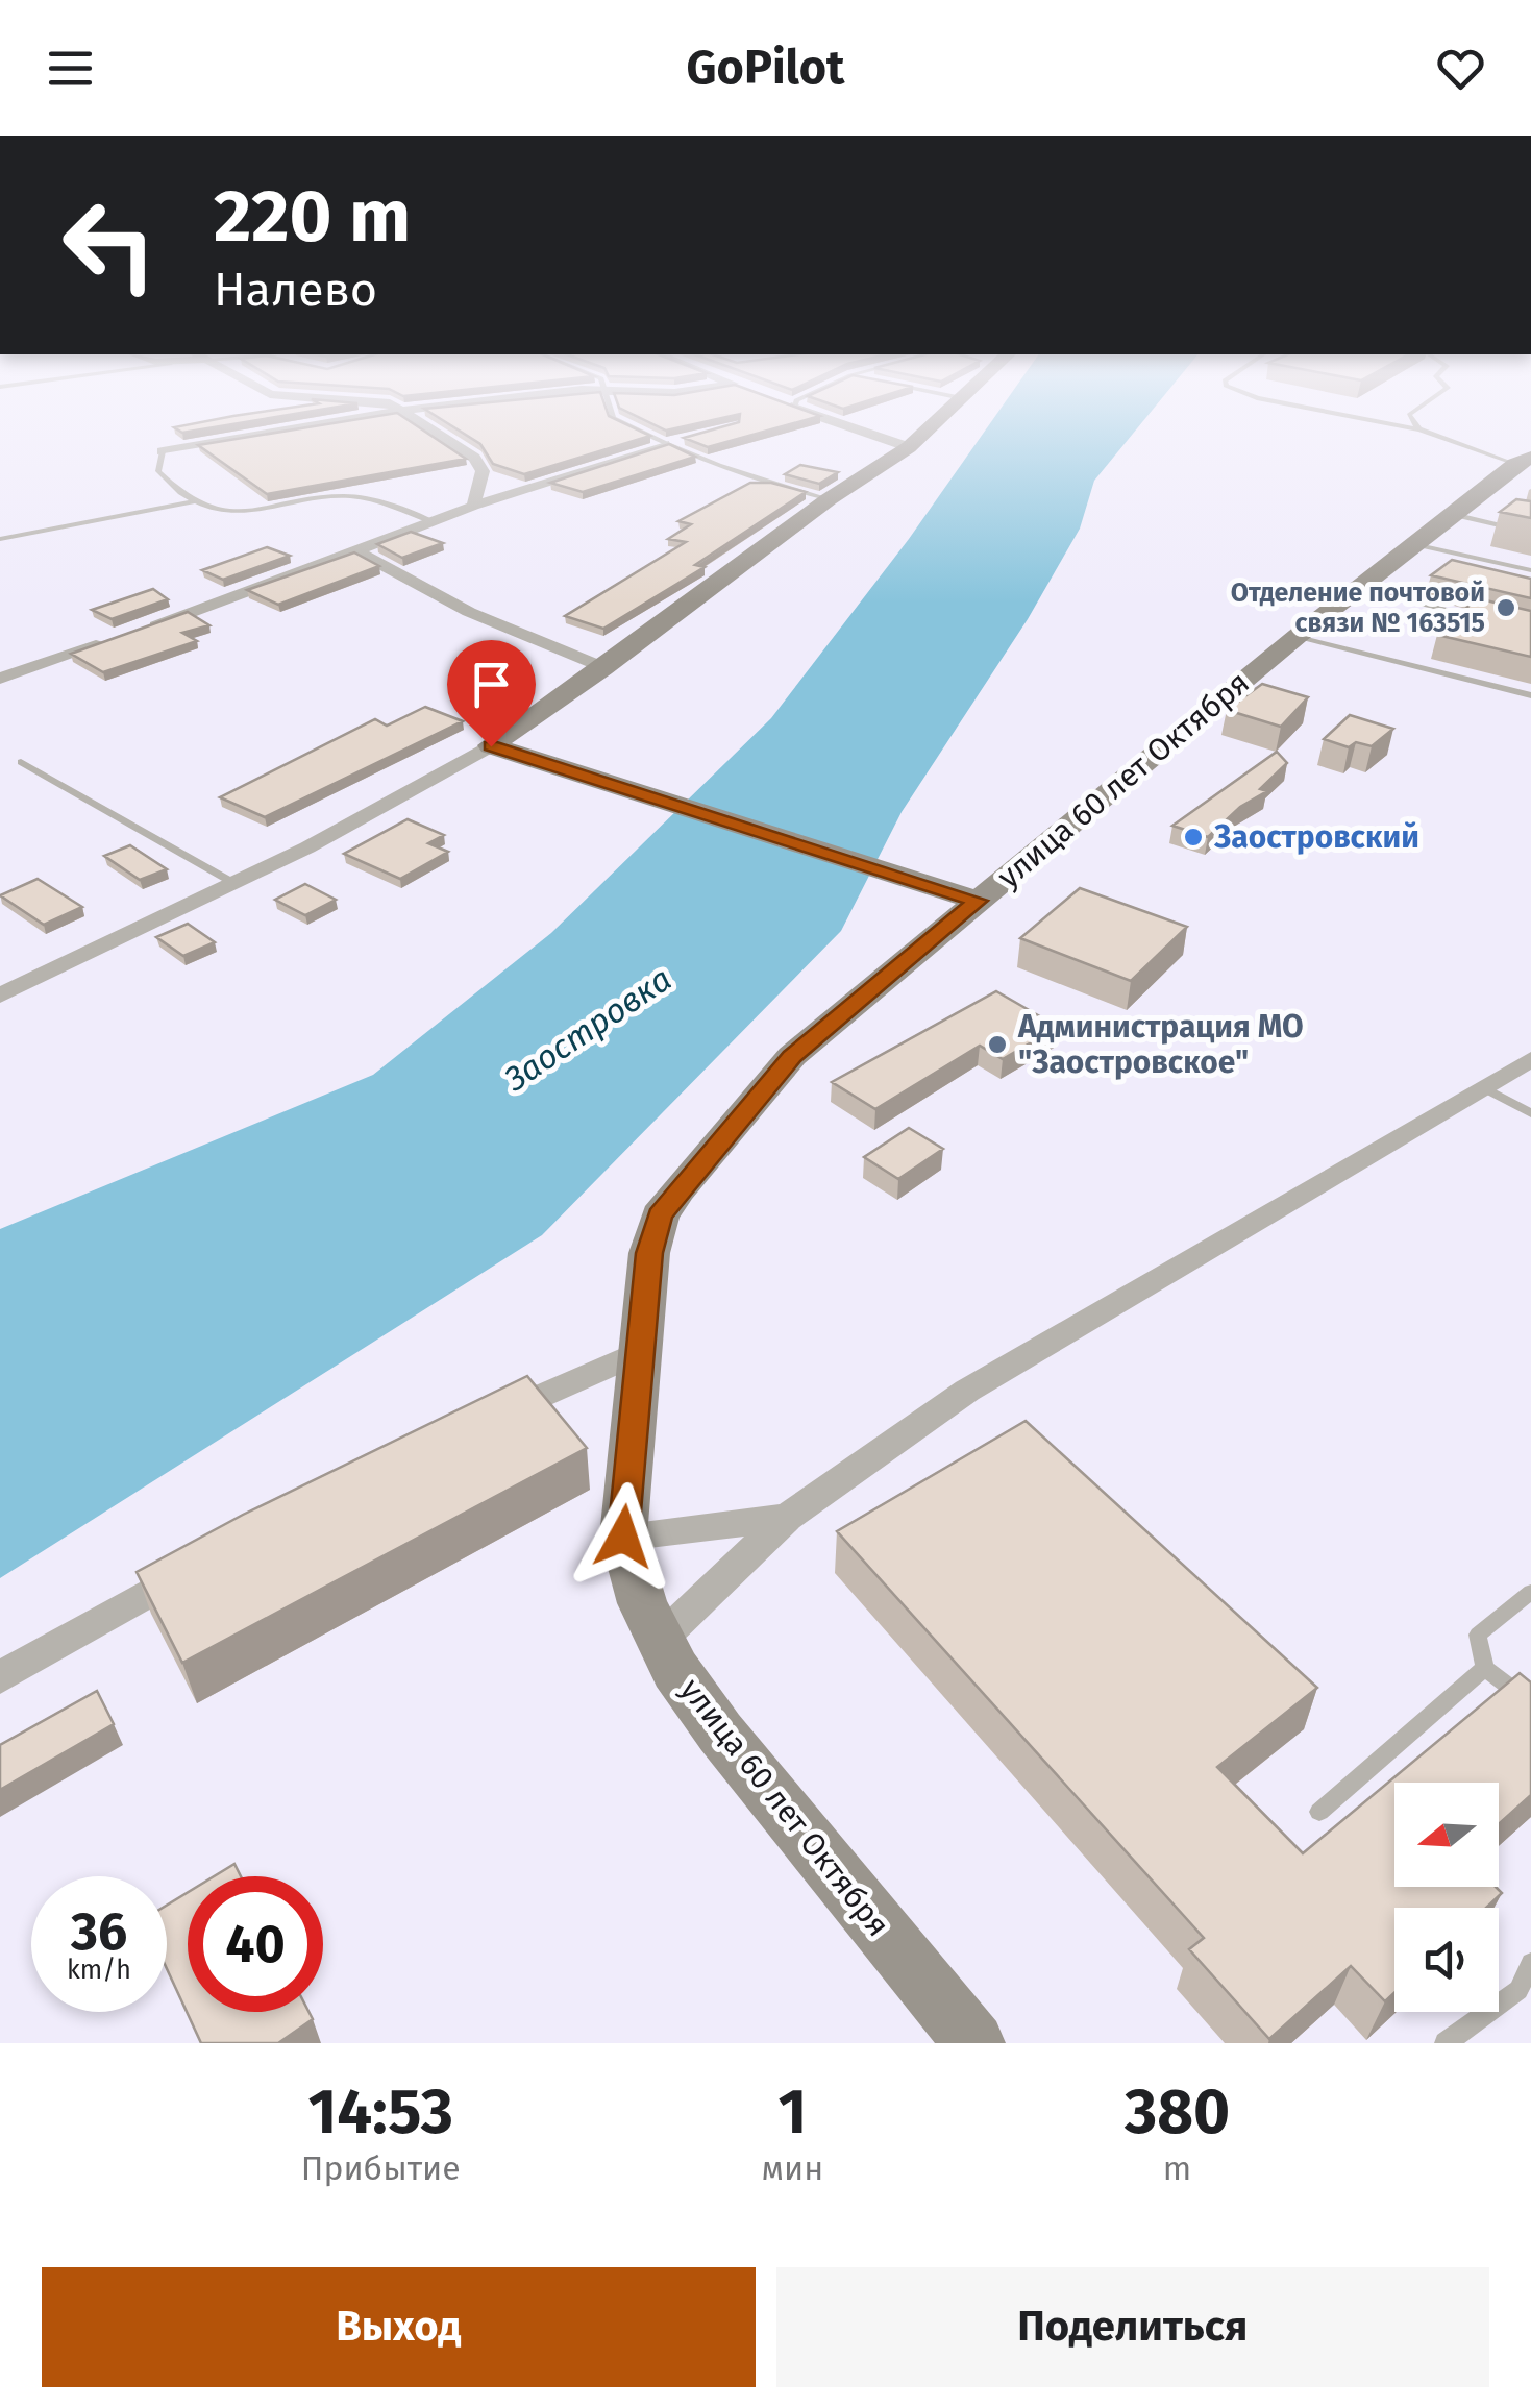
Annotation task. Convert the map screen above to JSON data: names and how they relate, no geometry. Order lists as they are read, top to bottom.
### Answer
{
  "streets": {
    "street": ["улица 60 лет Октября"]
  },
  "water": ["Заостровка"],
  "places": ["Отделение почтовой связи № 163515", "Заостровский", "Администрация МО \"Заостровское\""],
  "north": "left",
  "page": {
    "header": "GoPilot",
    "turn": ["220 m", "Налево"],
    "speed": "36 km/h",
    "limit": "40",
    "eta": [
      "14:53",
      "Прибытие",
      "1",
      "мин",
      "380",
      "m"
    ],
    "buttons": ["Выход", "Поделиться"]
  }
}
